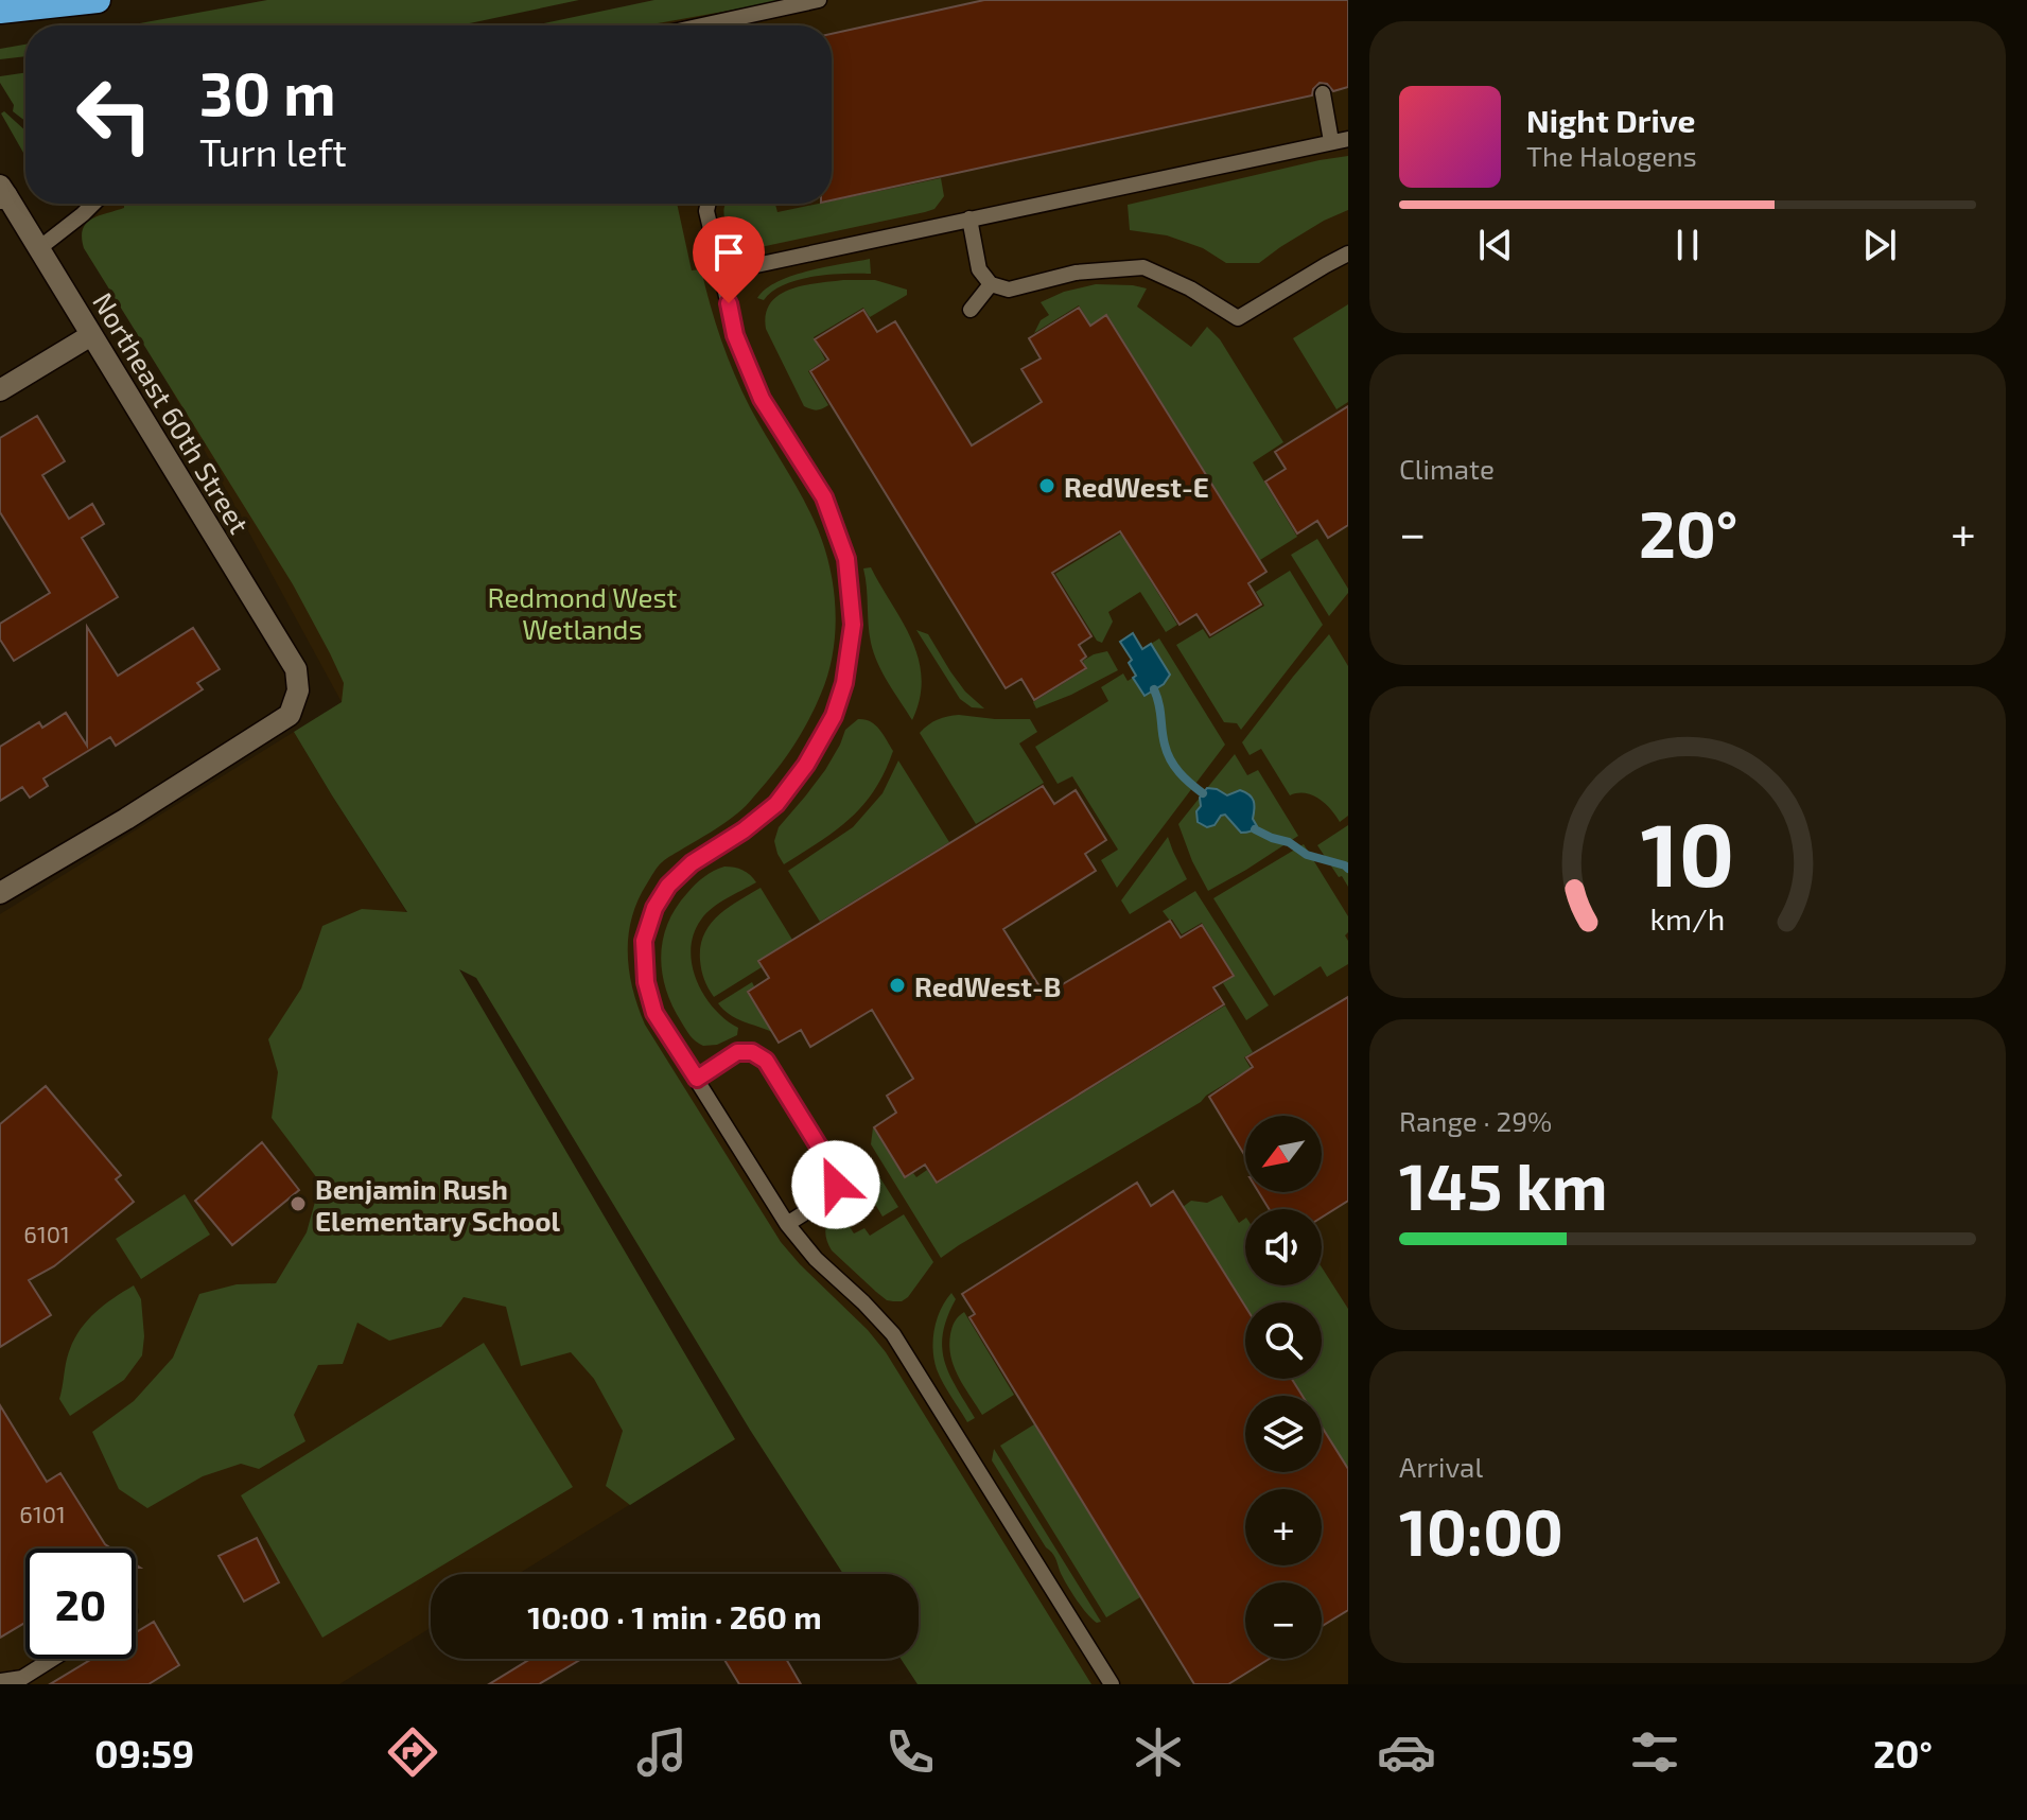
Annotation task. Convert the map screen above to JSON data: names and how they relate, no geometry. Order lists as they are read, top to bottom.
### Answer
{
  "streets": {
    "street": ["Northeast 60th Street"]
  },
  "parks": ["Redmond West Wetlands"],
  "places": ["RedWest-E", "RedWest-B", "Benjamin Rush Elementary School"],
  "house_numbers": ["6101", "6101"],
  "north": "bottom left",
  "page": {
    "turn": ["30 m", "Turn left"],
    "song": ["Night Drive", "The Halogens"],
    "tile": [
      "Climate",
      ["Range · 29%", "145 km"],
      ["Arrival", "10:00"]
    ],
    "heat": ["−", "20°", "+"],
    "map_buttons": ["+", "−"],
    "limit": "20",
    "trip": "10:00 · 1 min · 260 m",
    "tabs": ["09:59", "20°"],
    "gauge": ["10", "km/h"]
  }
}
